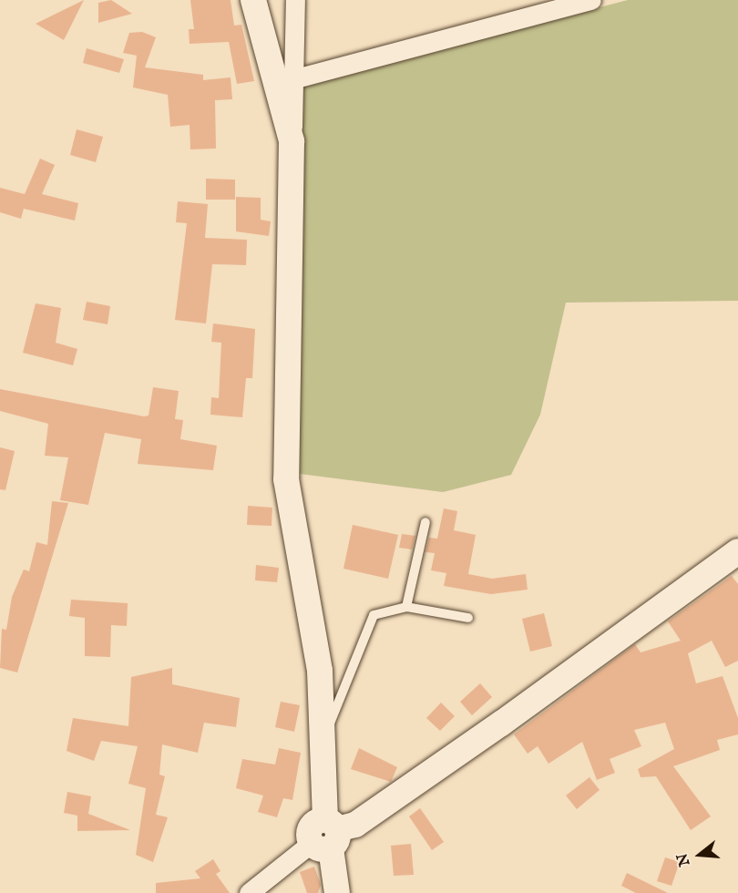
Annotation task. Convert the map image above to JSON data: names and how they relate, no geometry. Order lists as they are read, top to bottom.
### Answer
{
  "north": "left"
}
